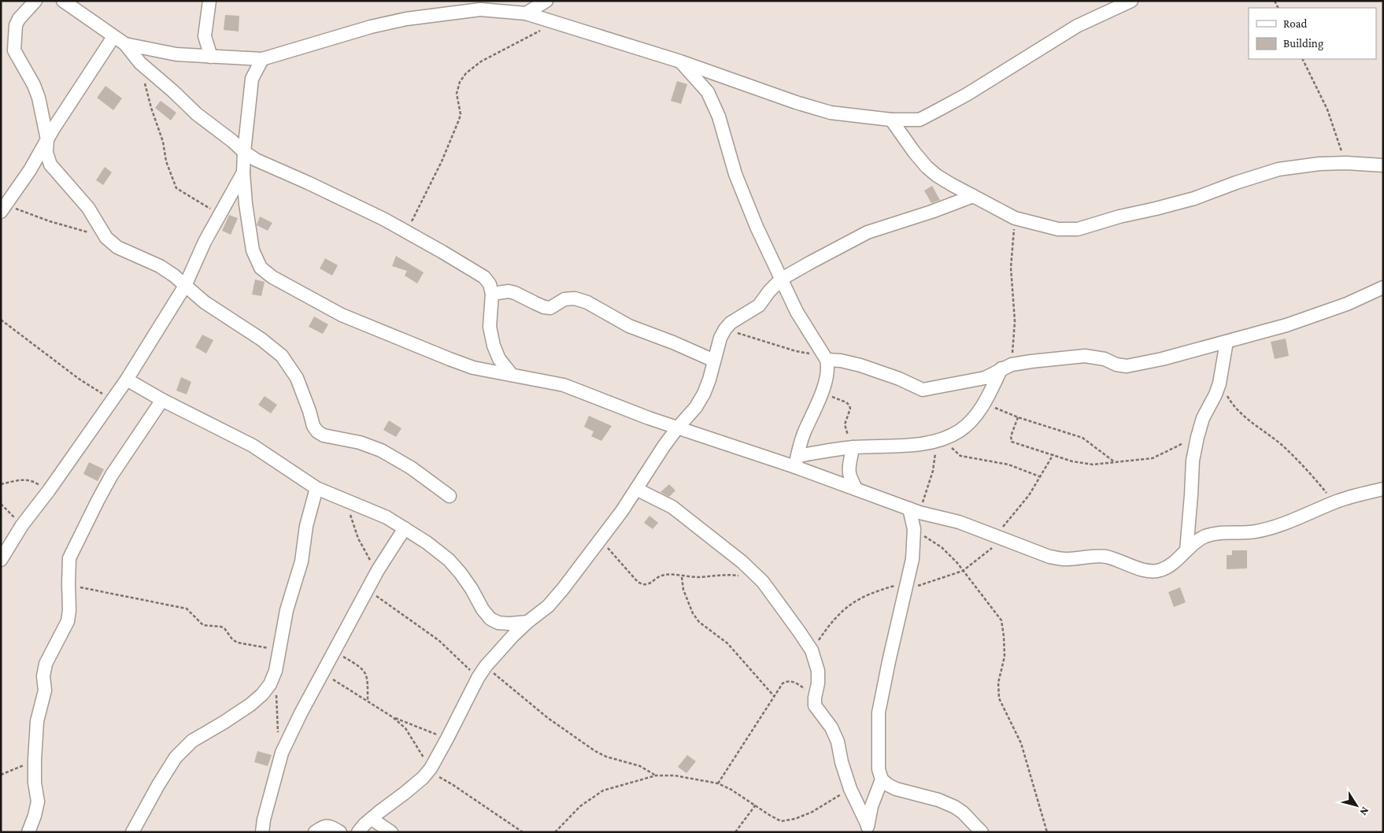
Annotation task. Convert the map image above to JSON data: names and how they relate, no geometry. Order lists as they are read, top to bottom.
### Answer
{
  "legend": ["Road", "Building"],
  "north": "bottom right"
}
